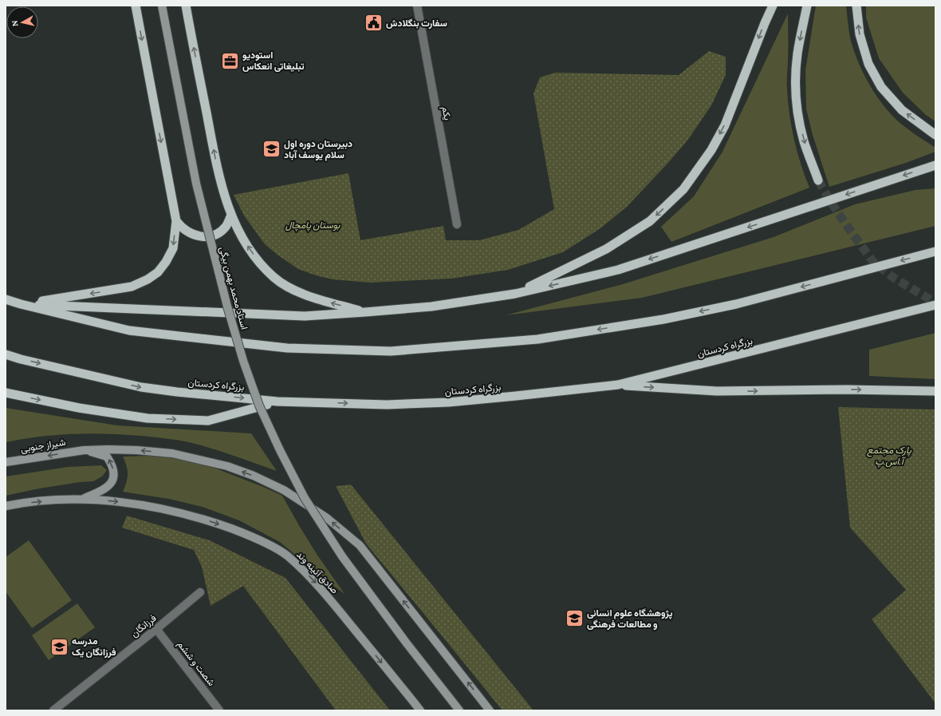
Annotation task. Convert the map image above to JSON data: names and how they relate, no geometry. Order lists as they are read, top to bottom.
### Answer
{
  "streets": {
    "highway": ["بزرگراه کردستان"],
    "main road": ["استاد محمد بهمن بیگی", "شیراز جنوبی", "صادق آئینه وند"],
    "street": ["یکم", "فرزانگان", "شصت و ششم"]
  },
  "crossings": [
    ["فرزانگان", "شصت و ششم"]
  ],
  "one_way": ["شیراز جنوبی", "صادق آئینه وند"],
  "parks": ["بوستان پامچال", "پارک مجتمع آ.اس.پ"],
  "places": {
    "public building": ["سفارت بنگلادش"],
    "office": ["استودیو تبلیغاتی انعکاس"],
    "school or university": ["دبیرستان دوره اول سلام یوسف آباد", "پژوهشگاه علوم انسانی و مطالعات فرهنگی", "مدرسه فرزانگان یک"]
  },
  "north": "left"
}
